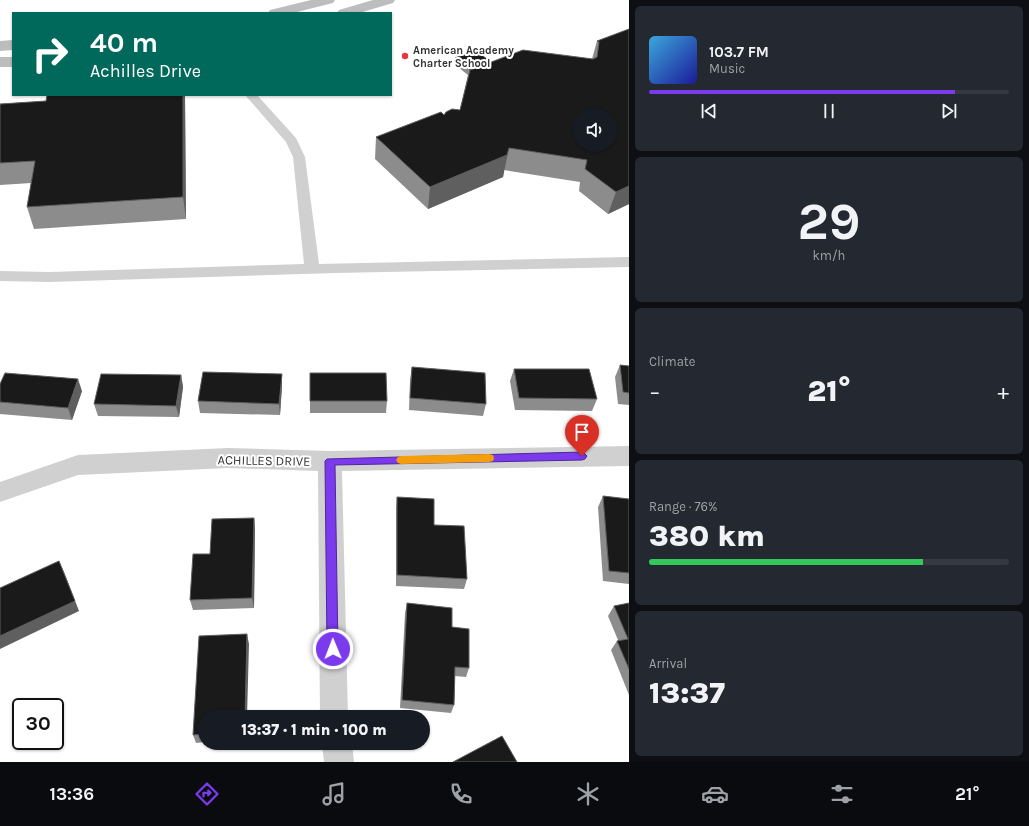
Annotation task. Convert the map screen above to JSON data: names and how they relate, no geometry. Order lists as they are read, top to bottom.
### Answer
{
  "streets": {
    "street": ["ACHILLES DRIVE"]
  },
  "places": ["American Academy Charter School"],
  "page": {
    "turn": ["40 m", "Achilles Drive"],
    "song": ["103.7 FM", "Music"],
    "tile": [
      ["29", "km/h"],
      "Climate",
      ["Range · 76%", "380 km"],
      ["Arrival", "13:37"]
    ],
    "heat": ["−", "21°", "+"],
    "limit": "30",
    "trip": "13:37 · 1 min · 100 m",
    "tabs": ["13:36", "21°"]
  }
}
